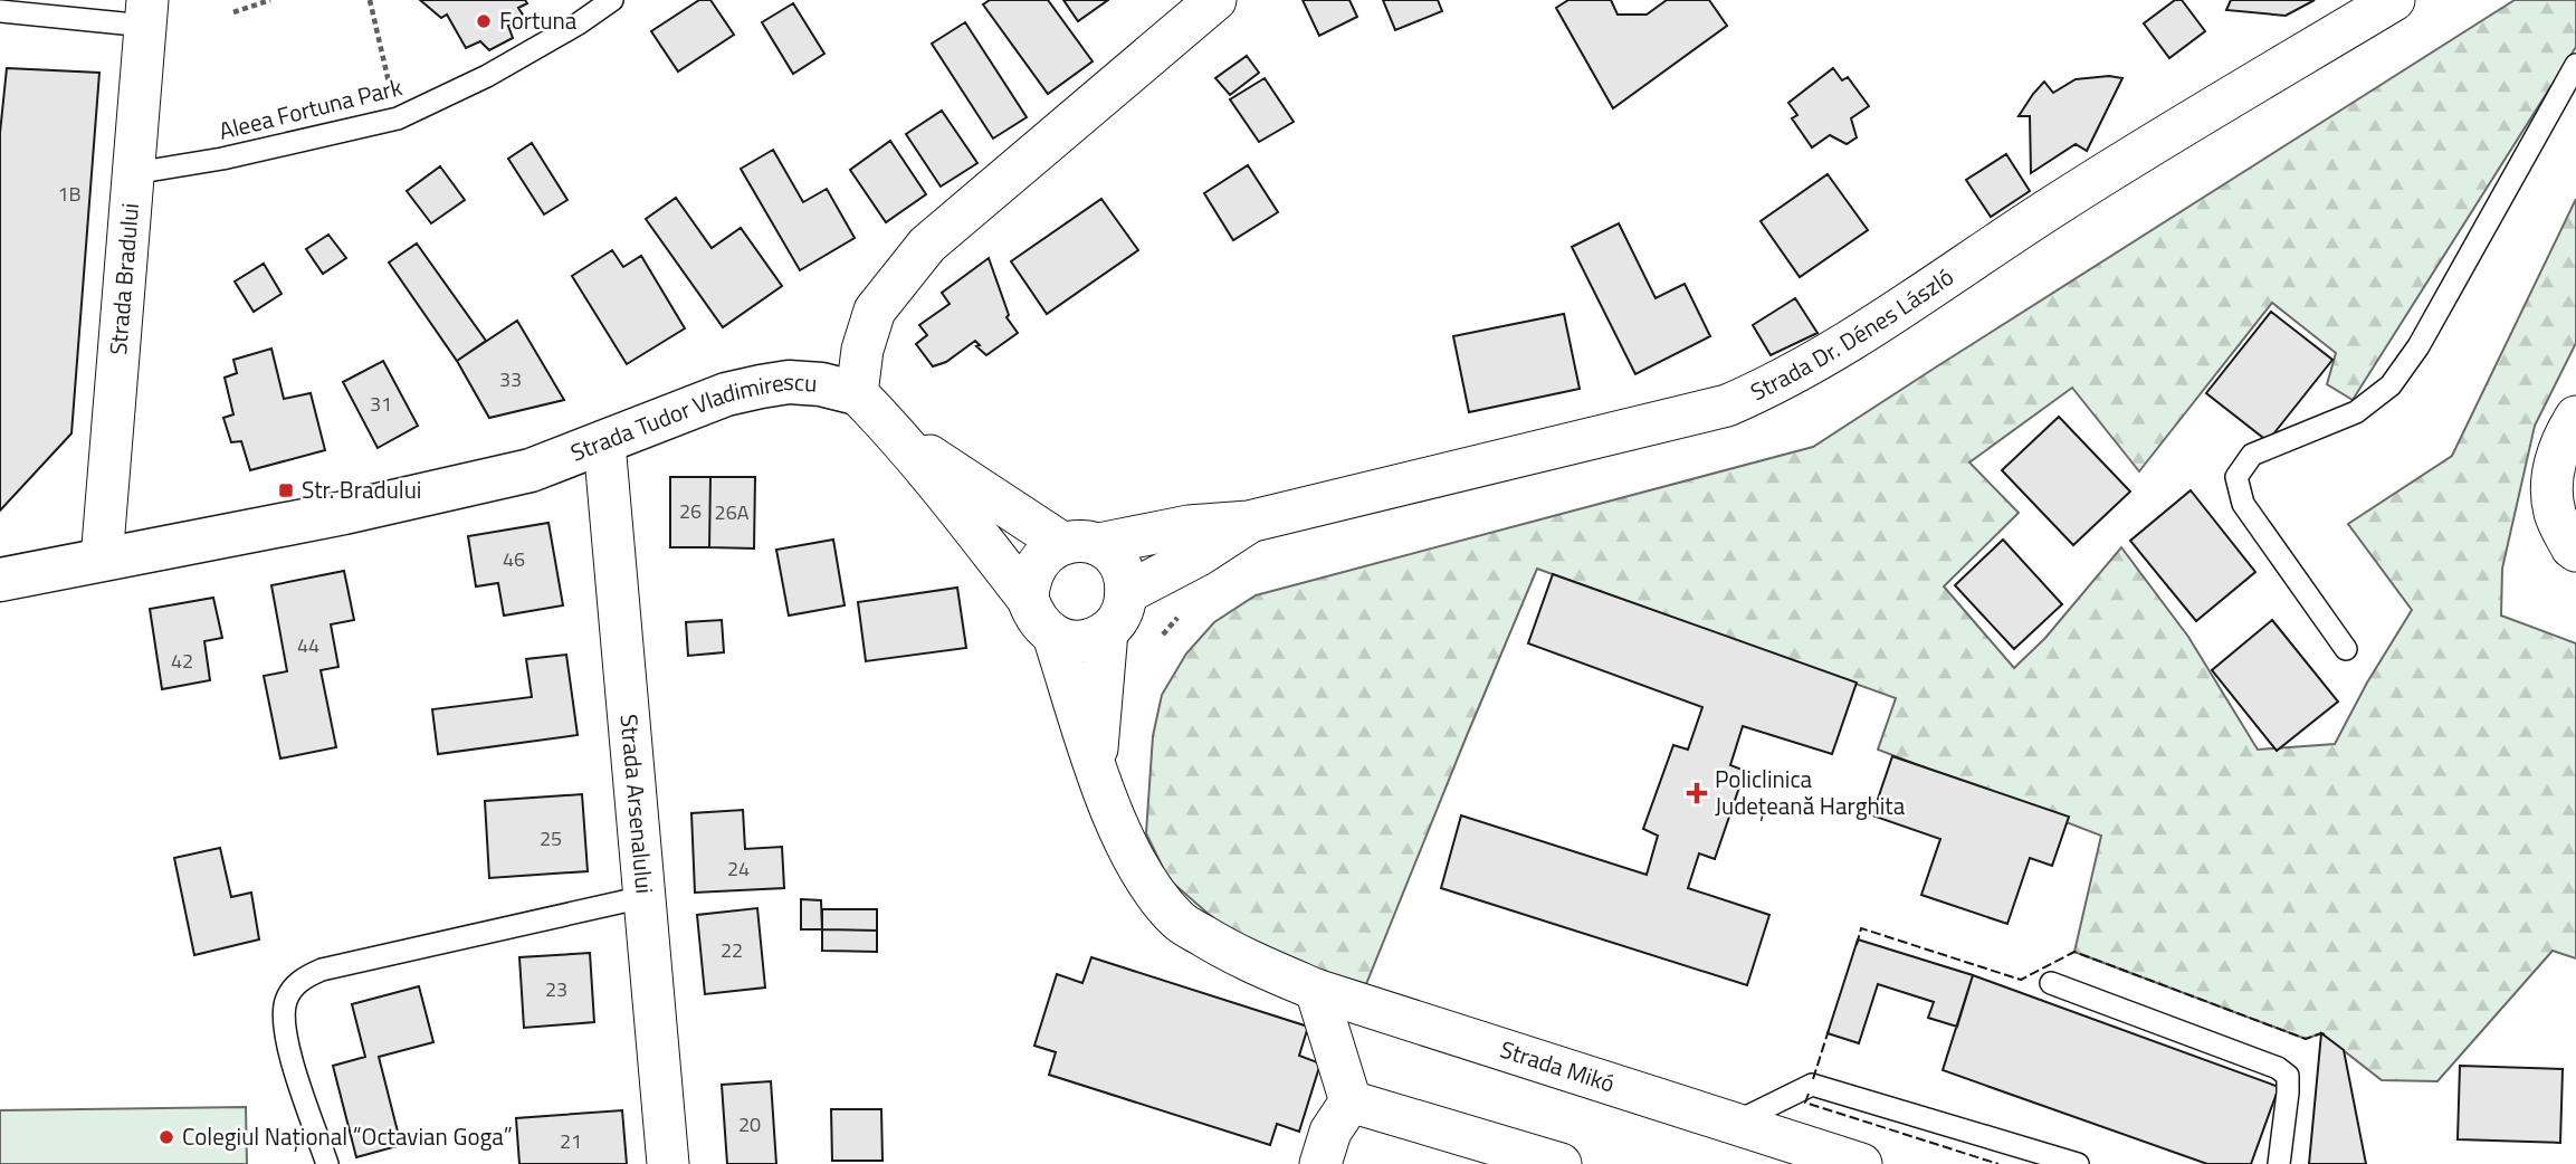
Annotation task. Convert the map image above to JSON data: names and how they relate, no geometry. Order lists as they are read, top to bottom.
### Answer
{
  "streets": {
    "street": [
      "Strada Bradului",
      "Strada Dr. Dénes László",
      "Strada Tudor Vladimirescu",
      "Strada Arsenalului",
      "Strada Mikó"
    ],
    "lane": ["Aleea Fortuna Park"]
  },
  "crossings": [
    ["Aleea Fortuna Park", "Strada Bradului"],
    ["Strada Bradului", "Strada Tudor Vladimirescu"],
    ["Strada Tudor Vladimirescu", "Strada Arsenalului"]
  ],
  "places": {
    "other": ["Fortuna", "Colegiul Național “Octavian Goga”"],
    "transit": ["Str. Bradului"],
    "health": ["Policlinica Județeană Harghita"]
  },
  "house_numbers": [
    "1B",
    "33",
    "31",
    "26",
    "26A",
    "46",
    "44",
    "42",
    "25",
    "24",
    "22",
    "23",
    "20",
    "21"
  ]
}
